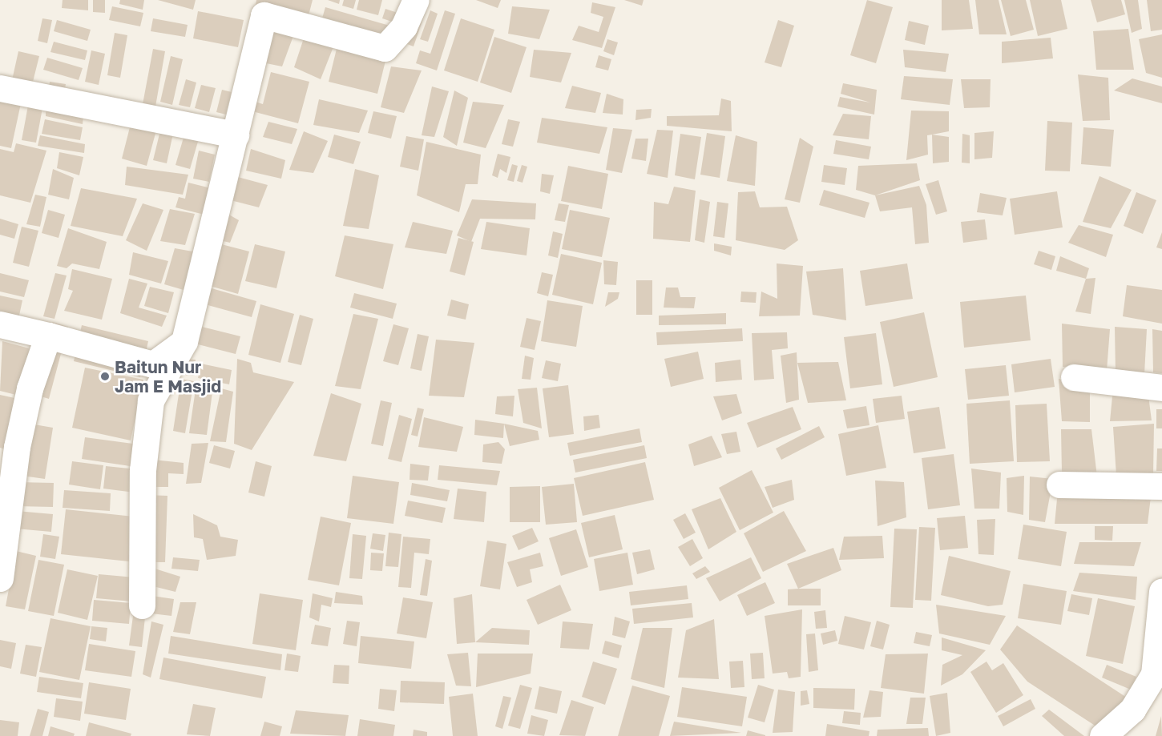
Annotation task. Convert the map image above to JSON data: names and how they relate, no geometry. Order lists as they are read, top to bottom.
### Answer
{
  "places": ["Baitun Nur Jam E Masjid"]
}
